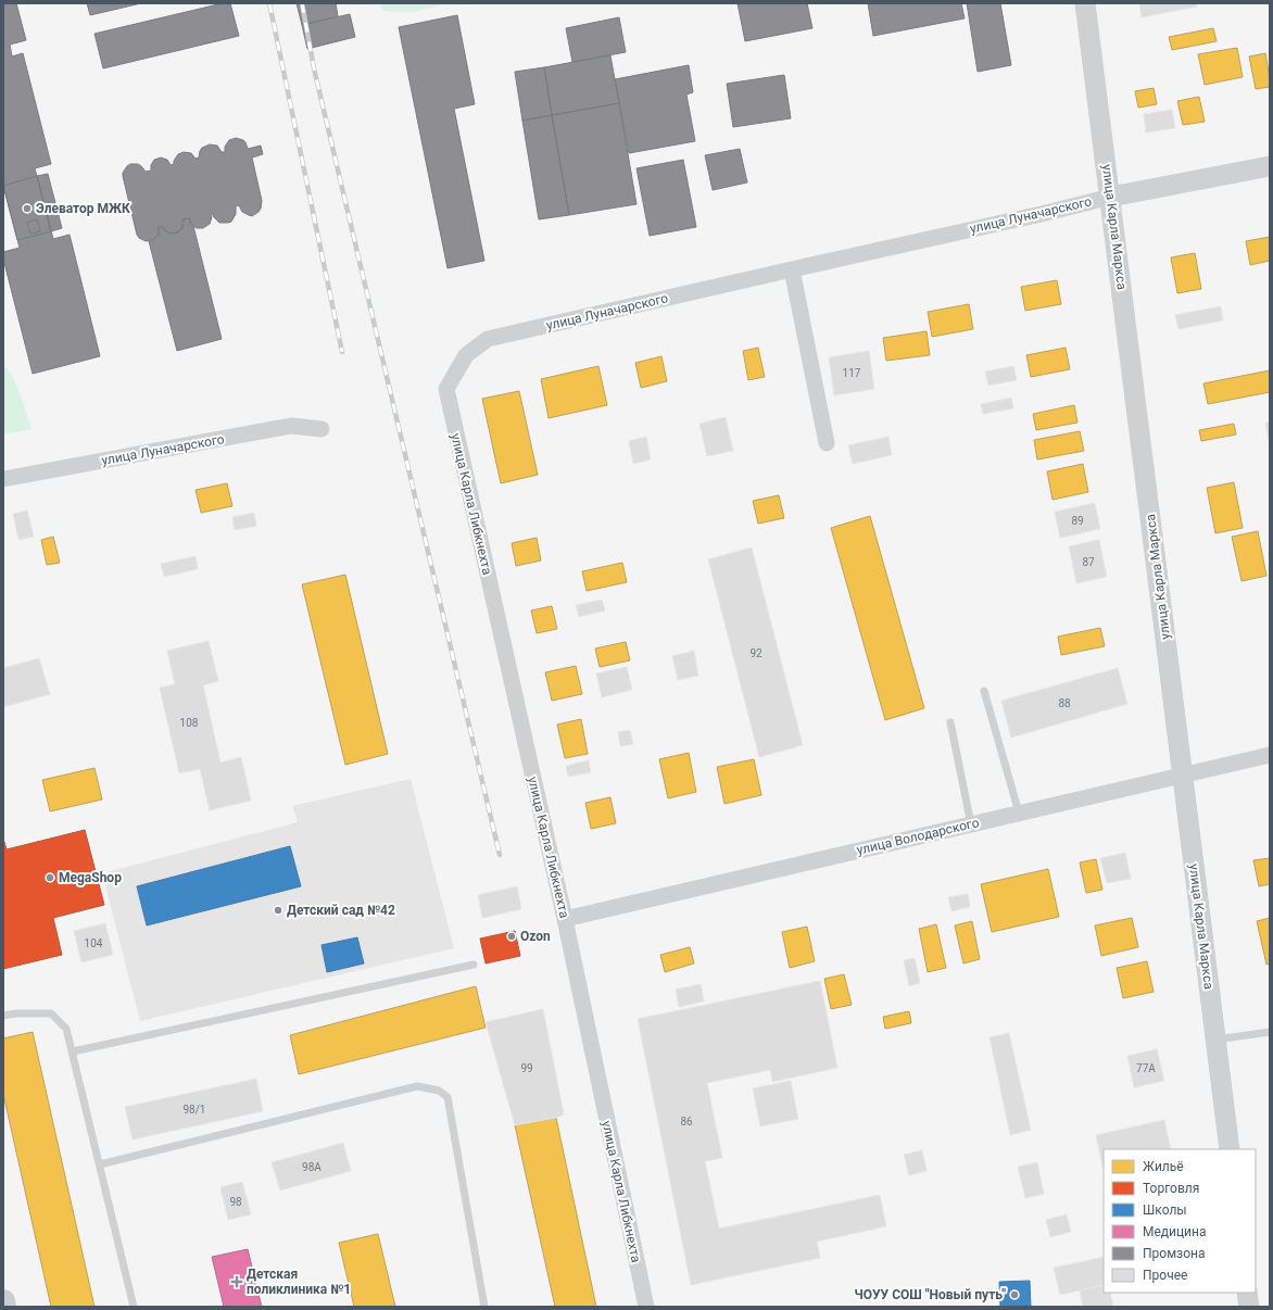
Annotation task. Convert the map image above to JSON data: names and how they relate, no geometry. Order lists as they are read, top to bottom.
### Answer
{
  "streets": {
    "street": [
      "улица Луначарского",
      "улица Карла Маркса",
      "улица Карла Либкнехта",
      "улица Володарского"
    ]
  },
  "crossings": [
    ["улица Луначарского", "улица Карла Маркса"],
    ["улица Луначарского", "улица Карла Либкнехта"],
    ["улица Карла Маркса", "улица Володарского"],
    ["улица Карла Либкнехта", "улица Володарского"]
  ],
  "places": {
    "other": [
      "Элеватор МЖК",
      "MegaShop",
      "Детский сад №42",
      "Ozon",
      "ЧОУУ СОШ \"Новый путь\""
    ],
    "health": ["Детская поликлиника №1"]
  },
  "house_numbers": [
    "117",
    "89",
    "87",
    "92",
    "88",
    "108",
    "104",
    "99",
    "77А",
    "98/1",
    "86",
    "98А",
    "98"
  ],
  "legend": [
    "Жильё",
    "Торговля",
    "Школы",
    "Медицина",
    "Промзона",
    "Прочее"
  ]
}
